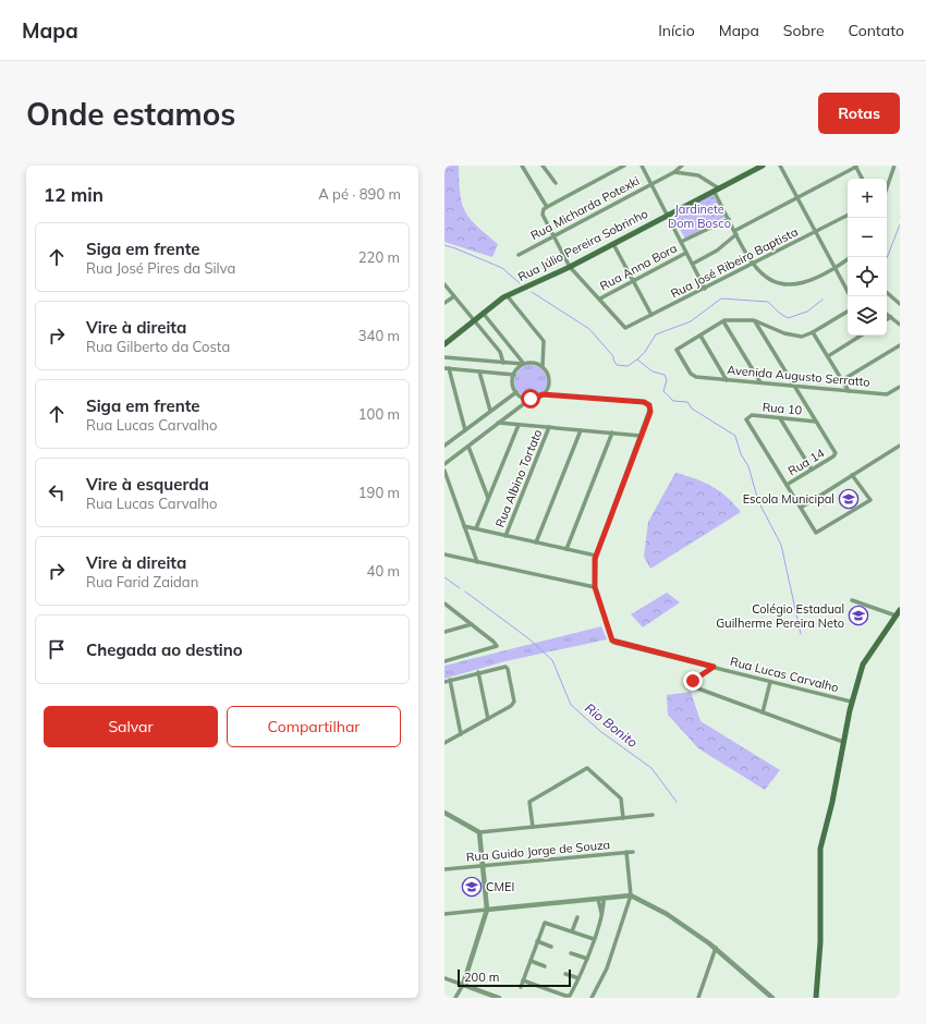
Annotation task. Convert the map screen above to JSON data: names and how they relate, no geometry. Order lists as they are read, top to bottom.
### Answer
{
  "streets": {
    "main road": ["Rua Júlio Pereira Sobrinho"],
    "street": [
      "Rua Micharda Potexki",
      "Rua José Ribeiro Baptista",
      "Rua Anna Bora",
      "Avenida Augusto Serratto",
      "Rua 10",
      "Rua 14",
      "Rua Albino Tortato",
      "Rua Lucas Carvalho",
      "Rua Guido Jorge de Souza"
    ]
  },
  "crossings": [
    ["Rua José Ribeiro Baptista", "Rua Anna Bora"],
    ["Rua 10", "Rua 14"]
  ],
  "water": ["Rio Bonito"],
  "parks": ["Jardinete Dom Bosco"],
  "places": {
    "school or university": ["Escola Municipal", "Colégio Estadual Guilherme Pereira Neto", "CMEI"]
  },
  "scale_bar": "200 m",
  "page": {
    "header": "Mapa",
    "nav": [
      "Início",
      "Mapa",
      "Sobre",
      "Contato"
    ],
    "buttons": [
      "Rotas",
      ["Salvar", "Compartilhar"]
    ],
    "title": "Onde estamos",
    "heading": ["12 min", "A pé · 890 m"],
    "map_buttons": ["+", "−"],
    "list": [
      ["Siga em frente", "Rua José Pires da Silva", "220 m"],
      ["Vire à direita", "Rua Gilberto da Costa", "340 m"],
      ["Siga em frente", "Rua Lucas Carvalho", "100 m"],
      ["Vire à esquerda", "Rua Lucas Carvalho", "190 m"],
      ["Vire à direita", "Rua Farid Zaidan", "40 m"],
      "Chegada ao destino"
    ],
    "scale": "200 m"
  }
}
